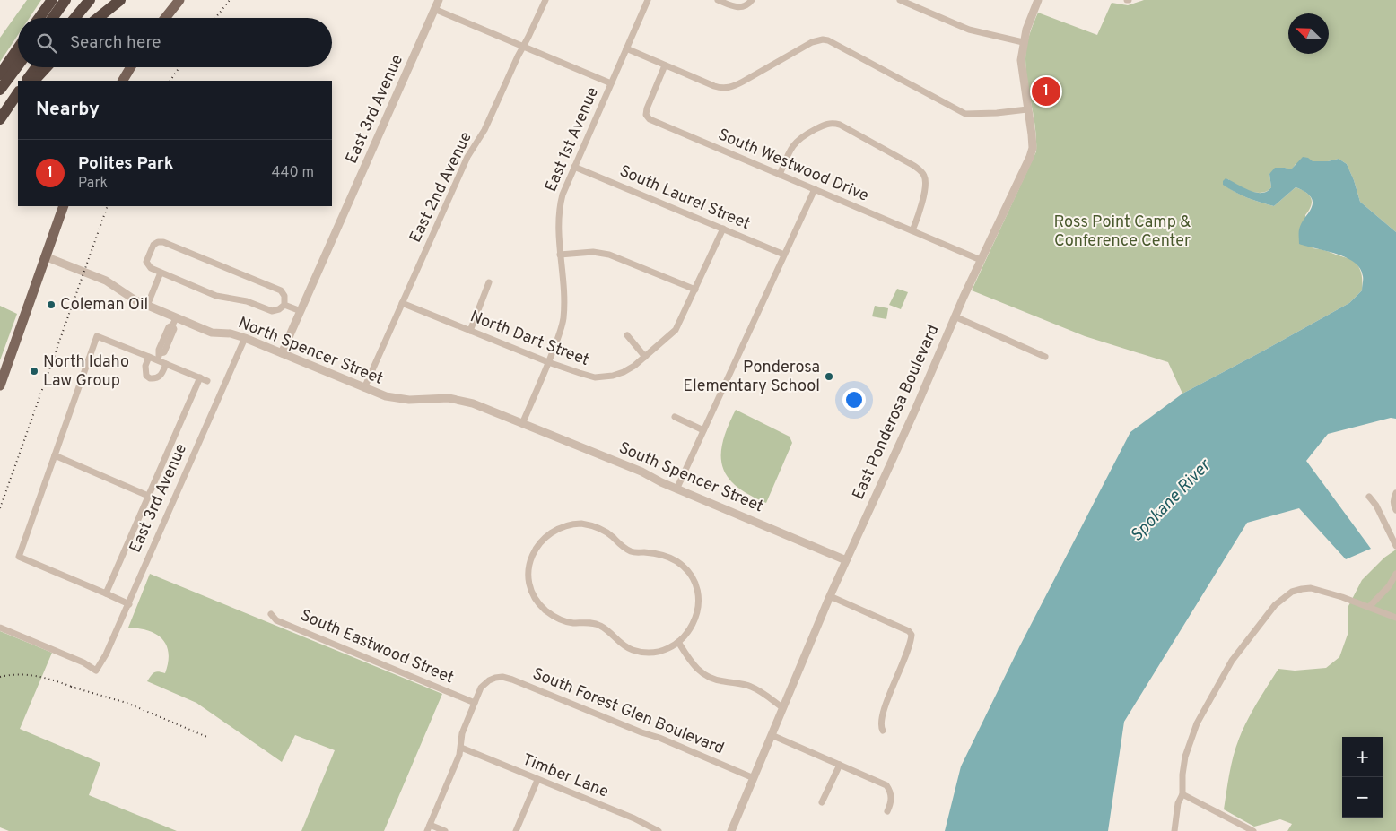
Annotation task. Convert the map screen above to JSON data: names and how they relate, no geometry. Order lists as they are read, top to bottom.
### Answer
{
  "streets": {
    "street": [
      "East 3rd Avenue",
      "East 1st Avenue",
      "South Westwood Drive",
      "East 2nd Avenue",
      "South Laurel Street",
      "North Dart Street",
      "North Spencer Street",
      "East Ponderosa Boulevard",
      "South Spencer Street",
      "South Eastwood Street",
      "South Forest Glen Boulevard",
      "Timber Lane"
    ]
  },
  "crossings": [
    ["East 3rd Avenue", "North Spencer Street"],
    ["East 1st Avenue", "South Laurel Street"],
    ["East 1st Avenue", "North Dart Street"],
    ["East 1st Avenue", "North Spencer Street"],
    ["East 1st Avenue", "South Spencer Street"],
    ["South Westwood Drive", "East Ponderosa Boulevard"],
    ["East 2nd Avenue", "North Dart Street"],
    ["East 2nd Avenue", "North Spencer Street"],
    ["South Laurel Street", "North Dart Street"],
    ["North Spencer Street", "South Spencer Street"],
    ["East Ponderosa Boulevard", "South Spencer Street"],
    ["East Ponderosa Boulevard", "South Forest Glen Boulevard"],
    ["South Eastwood Street", "South Forest Glen Boulevard"]
  ],
  "water": ["Spokane River"],
  "parks": ["Ross Point Camp & Conference Center"],
  "places": ["Coleman Oil", "North Idaho Law Group", "Ponderosa Elementary School"],
  "north": "top left",
  "page": {
    "search": "Search here",
    "pins": "1",
    "heading": "Nearby",
    "list": [
      {
        "mark": "1",
        "name": "Polites Park",
        "note": "Park",
        "value": "440 m"
      }
    ],
    "map_buttons": ["+", "−"]
  }
}
